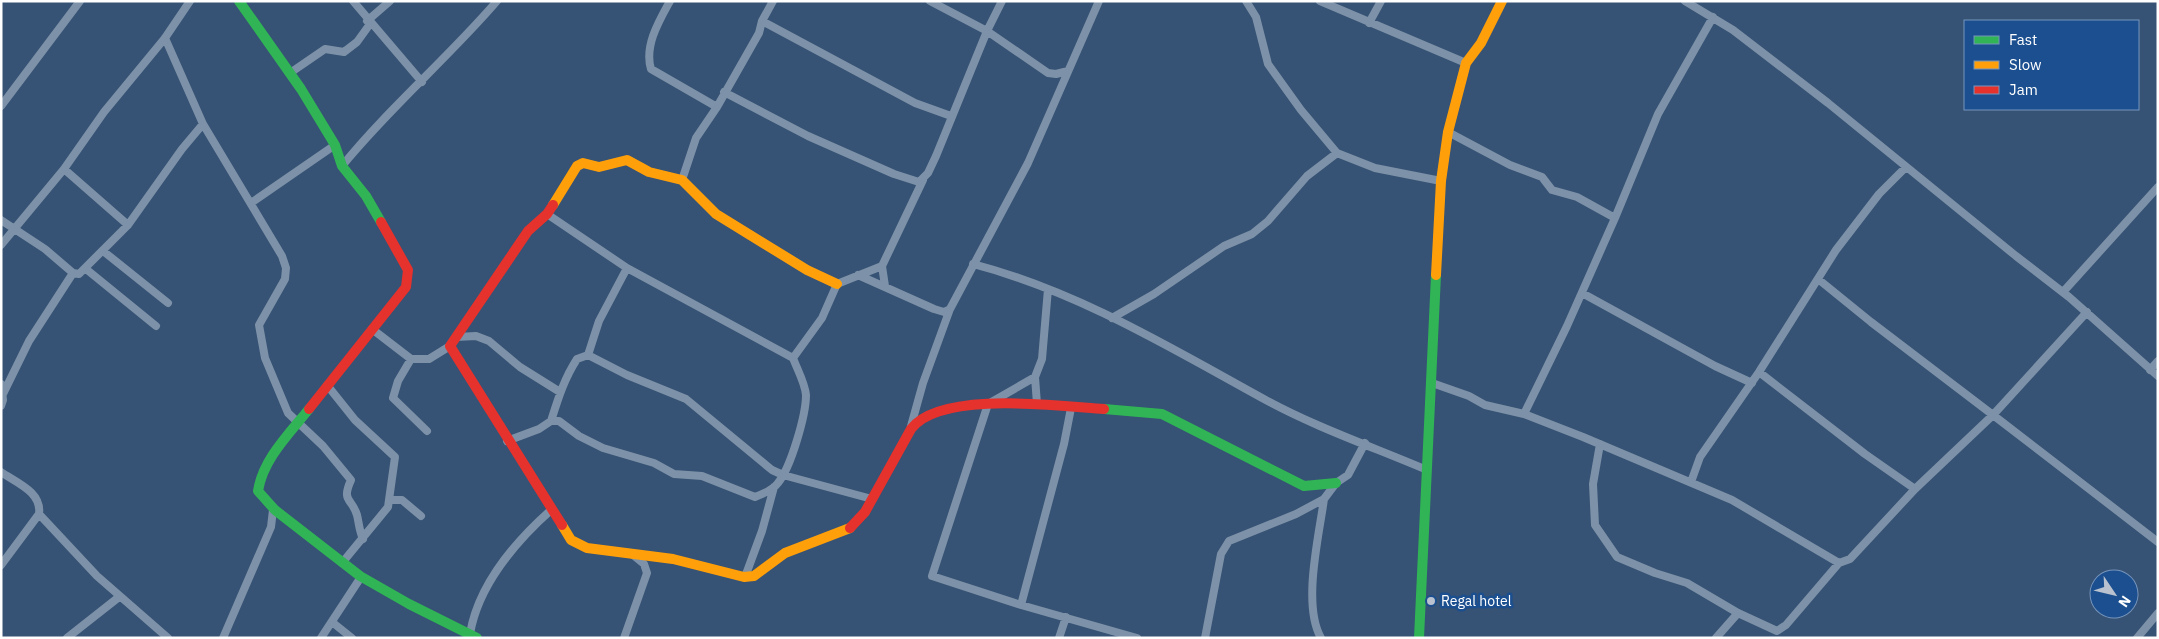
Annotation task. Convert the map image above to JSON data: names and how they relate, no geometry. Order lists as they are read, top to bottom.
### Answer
{
  "places": ["Regal hotel"],
  "legend": ["Fast", "Slow", "Jam"],
  "north": "bottom right"
}
